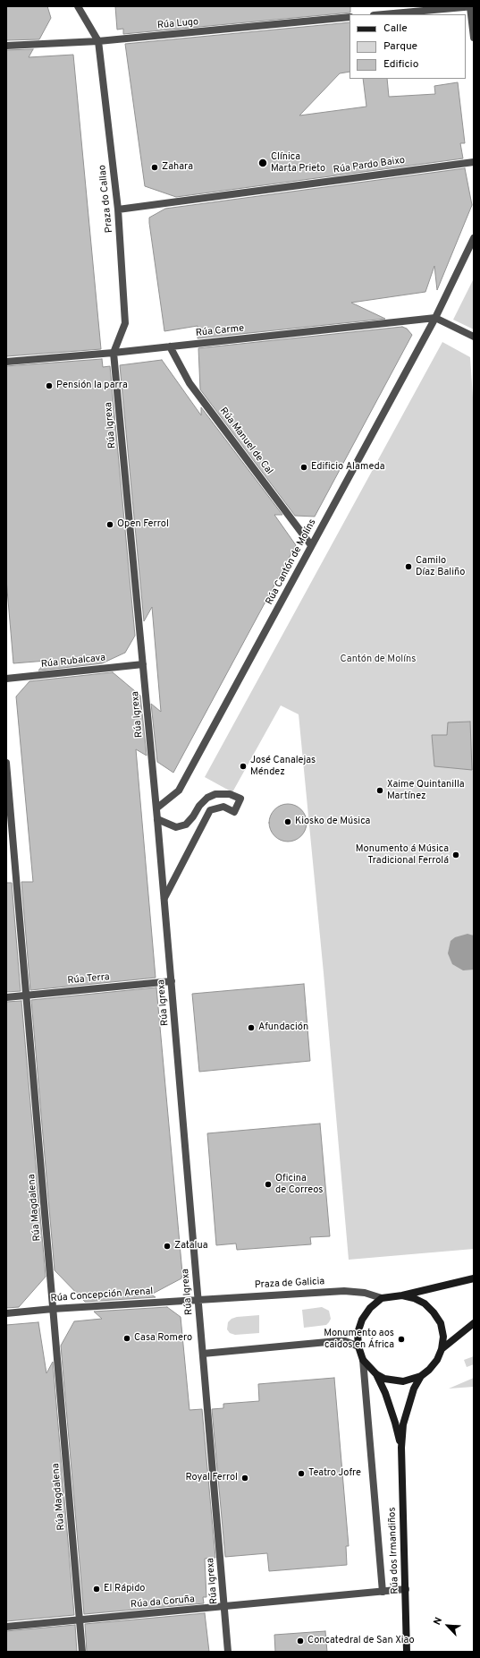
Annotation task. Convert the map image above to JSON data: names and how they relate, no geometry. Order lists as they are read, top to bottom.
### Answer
{
  "streets": {
    "main road": ["Rúa dos Irmandiños"],
    "street": [
      "Rúa Lugo",
      "Rúa Pardo Baixo",
      "Praza do Callao",
      "Rúa Carme",
      "Rúa Igrexa",
      "Rúa Manuel de Cal",
      "Rúa Cantón de Molíns",
      "Rúa Rubalcava",
      "Rúa Terra",
      "Rúa Magdalena",
      "Praza de Galicia",
      "Rúa Concepción Arenal",
      "Rúa da Coruña"
    ]
  },
  "crossings": [
    ["Rúa Lugo", "Praza do Callao"],
    ["Rúa Pardo Baixo", "Praza do Callao"],
    ["Praza do Callao", "Rúa Carme"],
    ["Praza do Callao", "Rúa Igrexa"],
    ["Rúa Carme", "Rúa Igrexa"],
    ["Rúa Carme", "Rúa Manuel de Cal"],
    ["Rúa Carme", "Rúa Cantón de Molíns"],
    ["Rúa Igrexa", "Rúa Cantón de Molíns"],
    ["Rúa Igrexa", "Rúa Rubalcava"],
    ["Rúa Igrexa", "Rúa Terra"],
    ["Rúa Igrexa", "Praza de Galicia"],
    ["Rúa Igrexa", "Rúa Concepción Arenal"],
    ["Rúa Igrexa", "Rúa da Coruña"],
    ["Rúa Manuel de Cal", "Rúa Cantón de Molíns"],
    ["Rúa Terra", "Rúa Magdalena"],
    ["Rúa Magdalena", "Rúa Concepción Arenal"],
    ["Rúa Magdalena", "Rúa da Coruña"],
    ["Praza de Galicia", "Rúa Concepción Arenal"],
    ["Praza de Galicia", "Rúa dos Irmandiños"],
    ["Rúa dos Irmandiños", "Rúa da Coruña"]
  ],
  "parks": ["Cantón de Molíns"],
  "places": [
    "Clínica Marta Prieto",
    "Zahara",
    "Pensión la parra",
    "Edificio Alameda",
    "Open Ferrol",
    "Camilo Díaz Baliño",
    "José Canalejas Méndez",
    "Xaime Quintanilla Martínez",
    "Kiosko de Música",
    "Monumento á Música Tradicional Ferrolá",
    "Afundación",
    "Oficina de Correos",
    "Zatalua",
    "Casa Romero",
    "Monumento aos caidos en África",
    "Teatro Jofre",
    "Royal Ferrol",
    "El Rápido",
    "Concatedral de San Xiao"
  ],
  "legend": ["Calle", "Parque", "Edificio"],
  "north": "top left"
}
